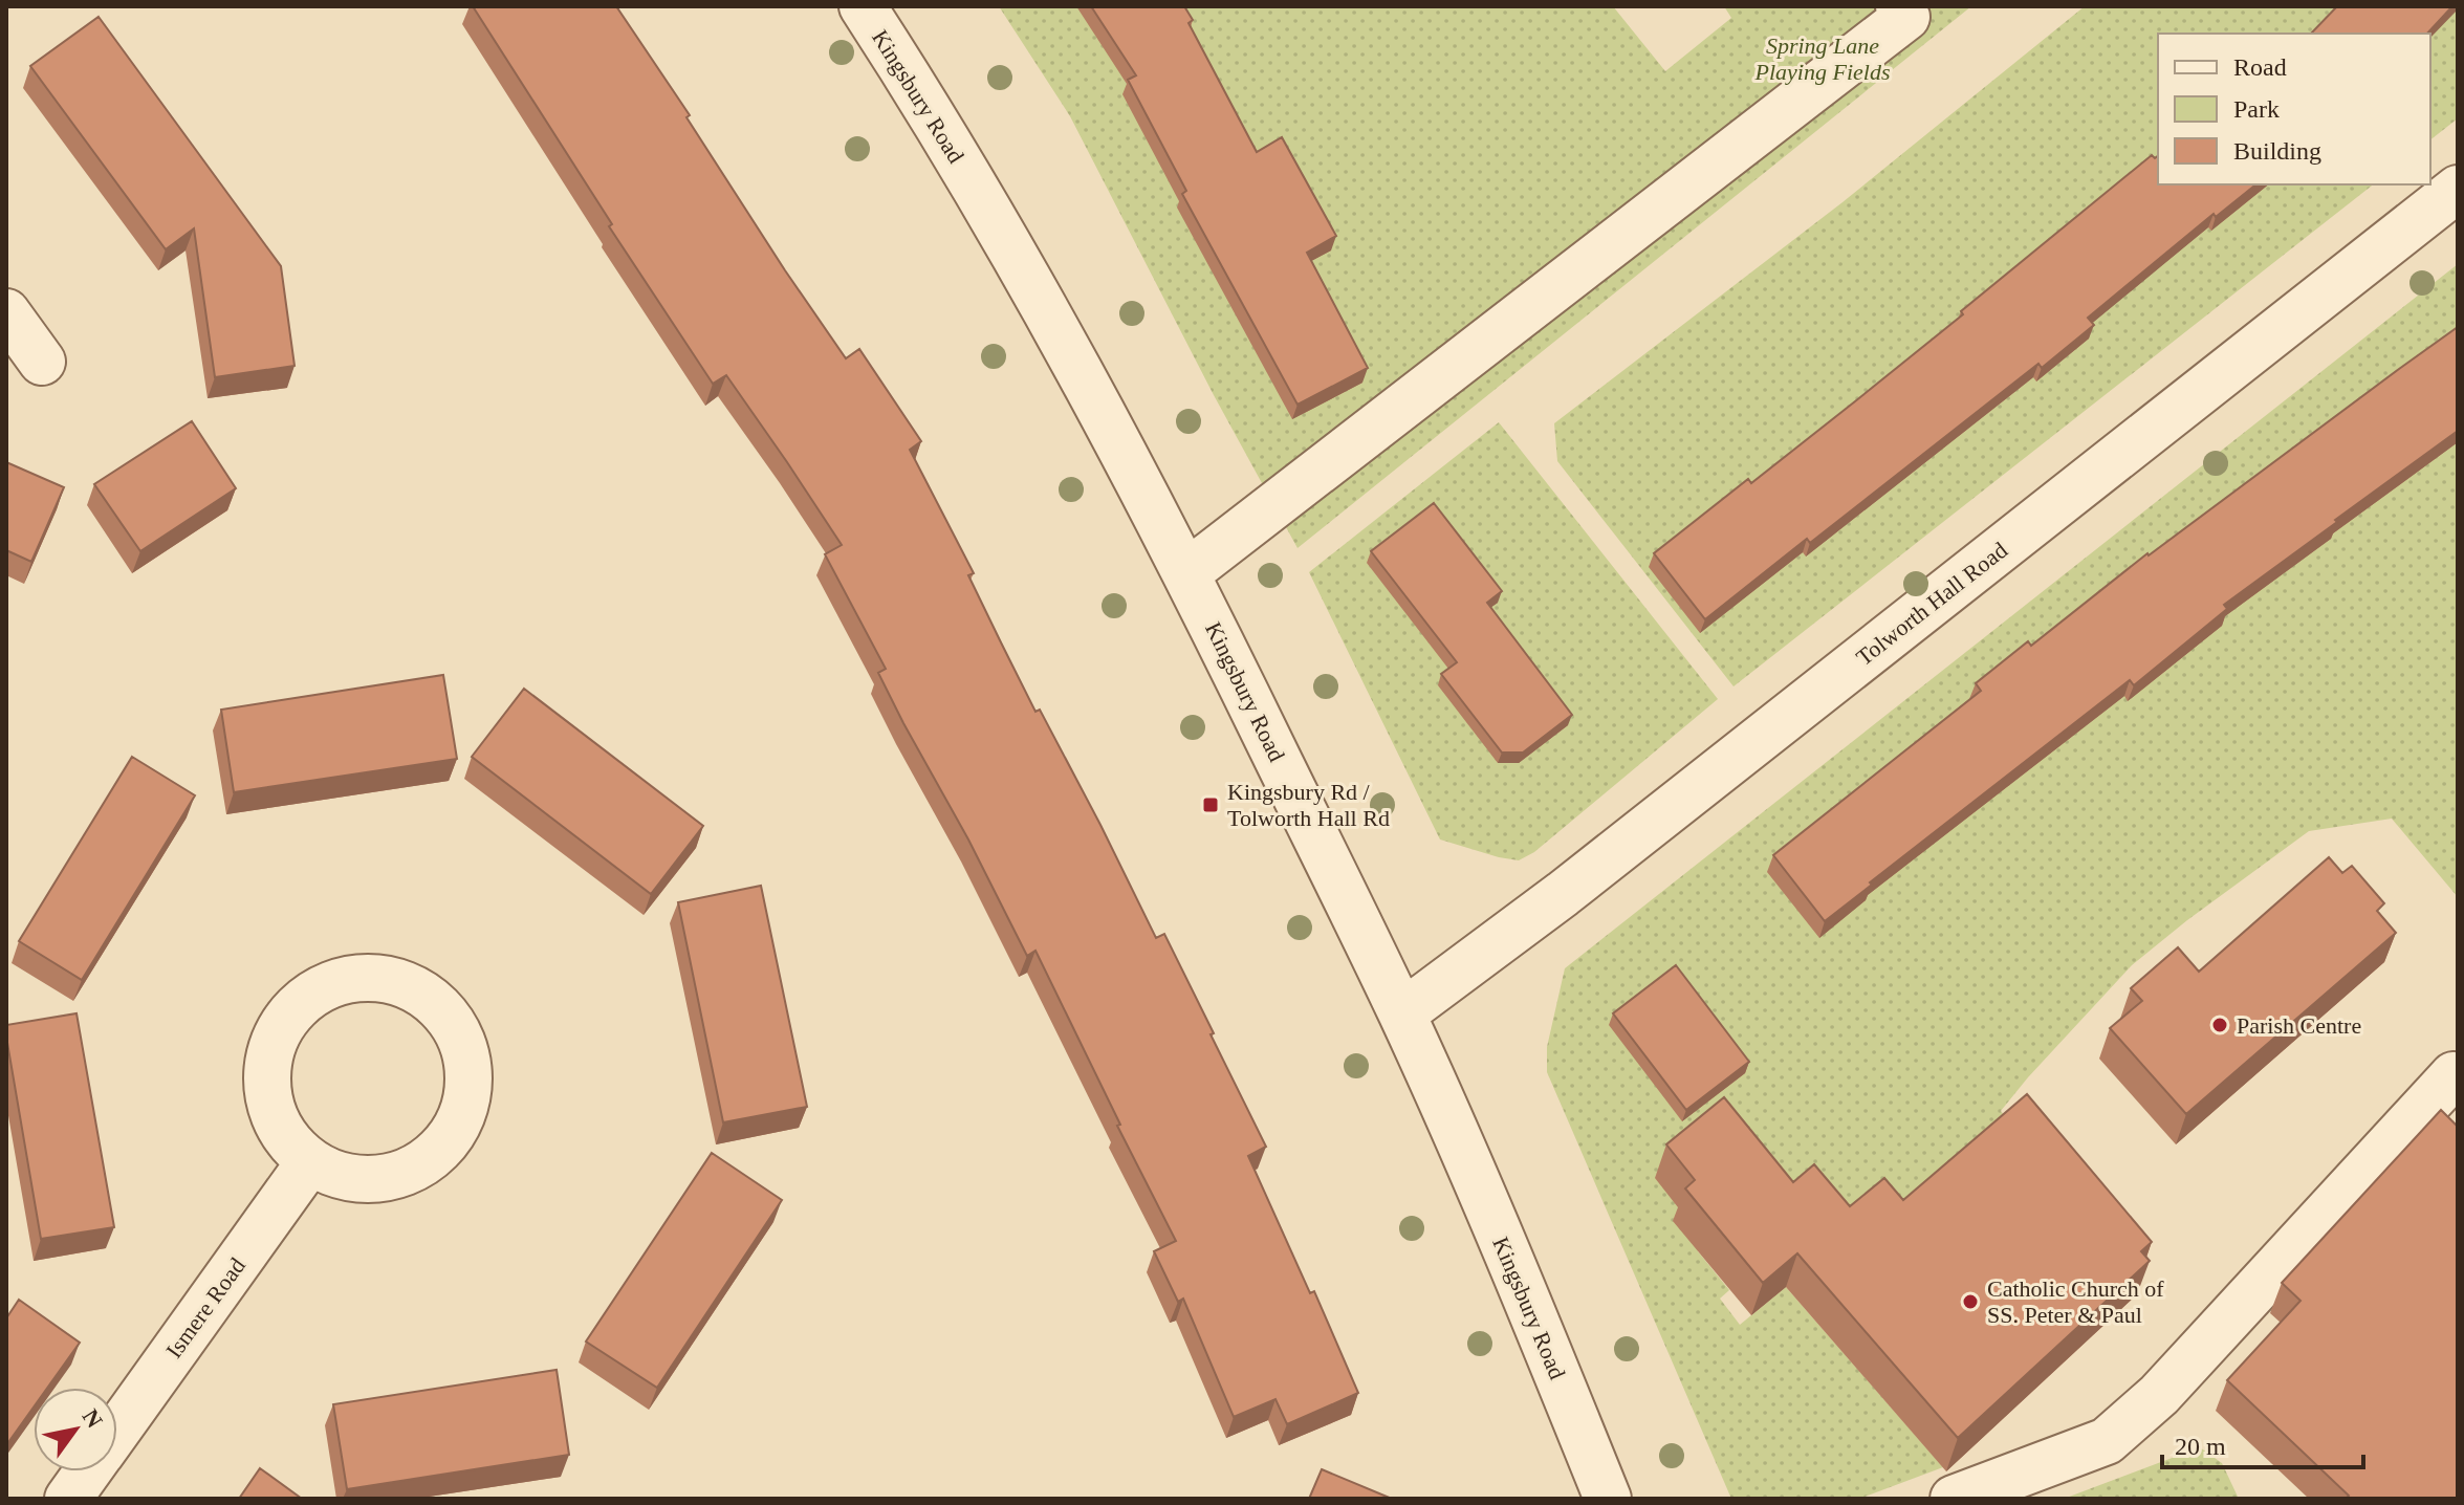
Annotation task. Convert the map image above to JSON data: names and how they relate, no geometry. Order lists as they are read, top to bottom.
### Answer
{
  "streets": {
    "street": ["Kingsbury Road", "Tolworth Hall Road", "Ismere Road"]
  },
  "crossings": [
    ["Kingsbury Road", "Tolworth Hall Road"]
  ],
  "parks": ["Spring Lane Playing Fields"],
  "places": {
    "transit": ["Kingsbury Rd / Tolworth Hall Rd"],
    "other": ["Parish Centre", "Catholic Church of SS. Peter & Paul"]
  },
  "legend": ["Road", "Park", "Building"],
  "scale_bar": "20 m",
  "north": "top right"
}
